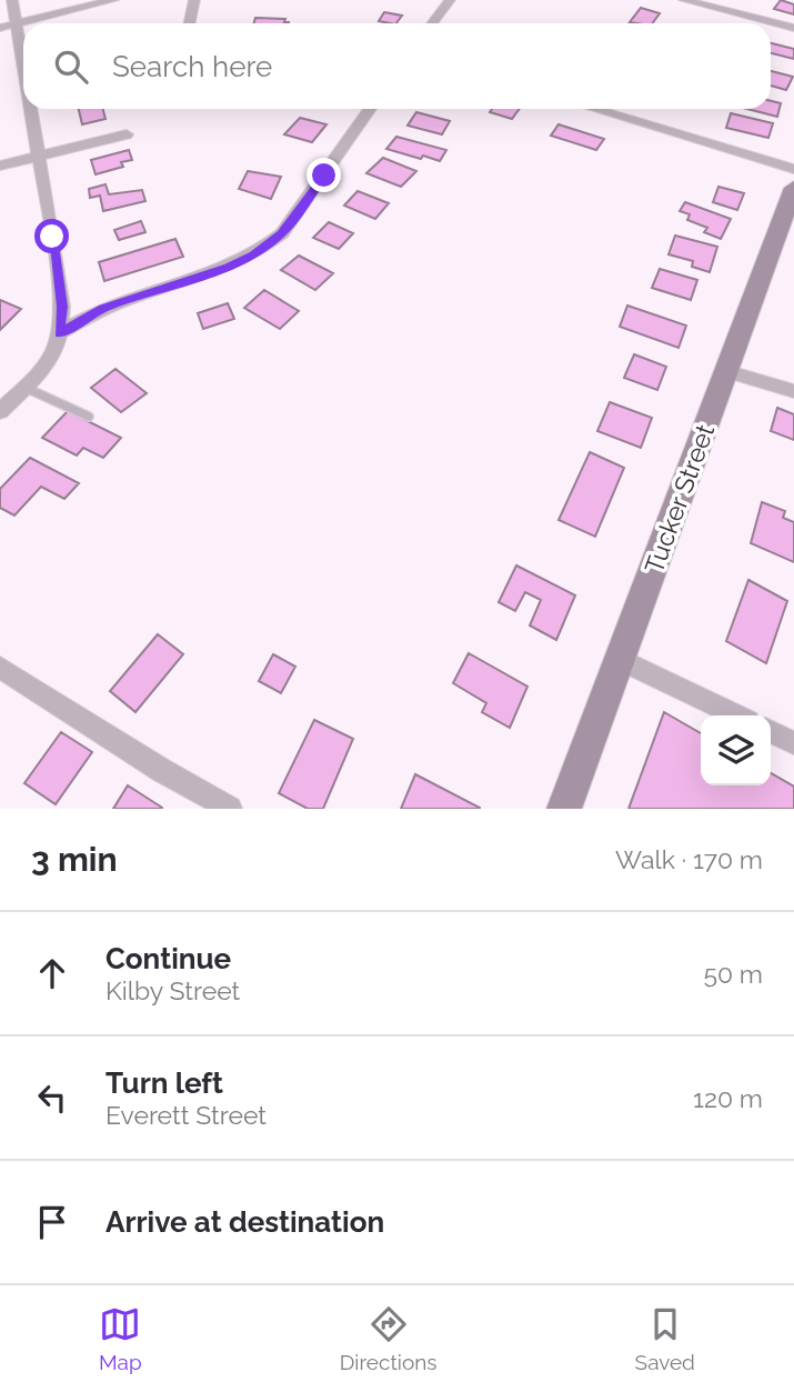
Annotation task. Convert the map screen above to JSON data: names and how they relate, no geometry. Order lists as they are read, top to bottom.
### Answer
{
  "streets": {
    "street": ["Tucker Street"]
  },
  "page": {
    "search": "Search here",
    "heading": ["3 min", "Walk · 170 m"],
    "list": [
      ["Continue", "Kilby Street", "50 m"],
      ["Turn left", "Everett Street", "120 m"],
      "Arrive at destination"
    ],
    "nav": ["Map", "Directions", "Saved"]
  }
}
